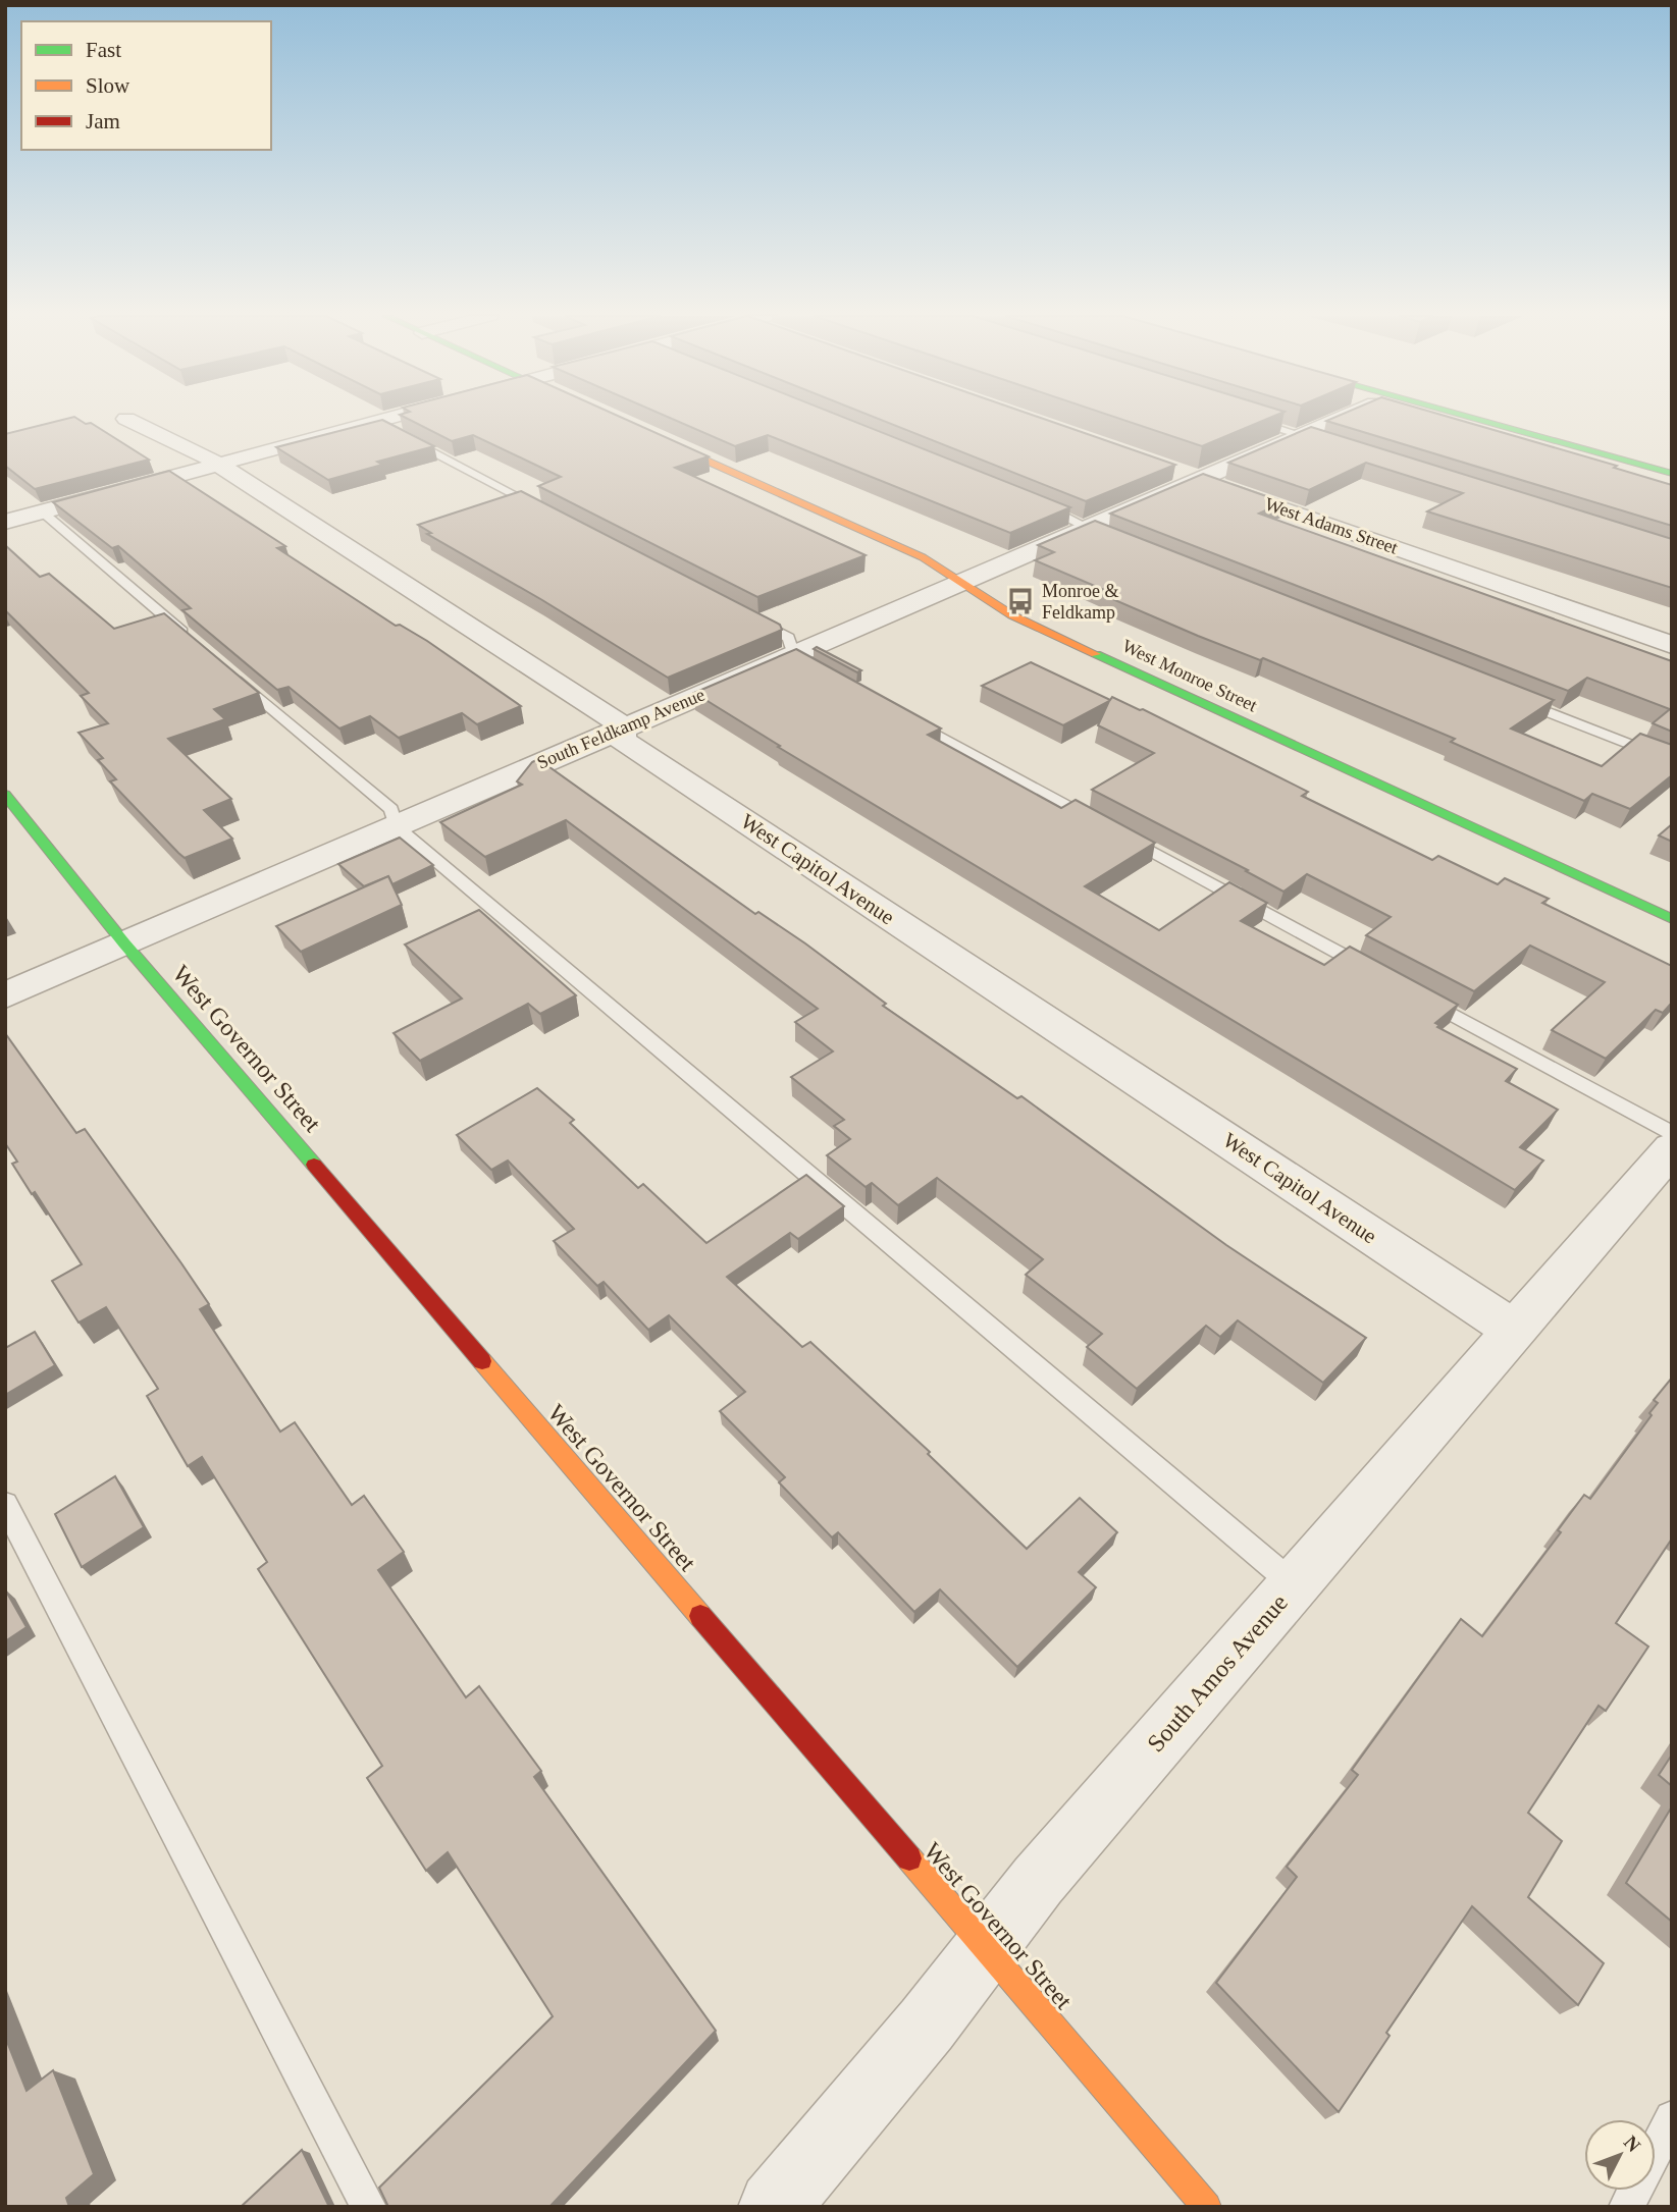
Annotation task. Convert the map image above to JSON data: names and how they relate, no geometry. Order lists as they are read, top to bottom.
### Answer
{
  "streets": {
    "street": [
      "West Adams Street",
      "West Monroe Street",
      "South Feldkamp Avenue",
      "West Capitol Avenue",
      "West Governor Street",
      "South Amos Avenue"
    ]
  },
  "crossings": [
    ["West Adams Street", "South Feldkamp Avenue"],
    ["West Monroe Street", "South Feldkamp Avenue"],
    ["South Feldkamp Avenue", "West Capitol Avenue"],
    ["South Feldkamp Avenue", "West Governor Street"],
    ["West Capitol Avenue", "South Amos Avenue"],
    ["West Governor Street", "South Amos Avenue"]
  ],
  "places": {
    "bus stop": ["Monroe & Feldkamp"]
  },
  "legend": ["Fast", "Slow", "Jam"],
  "north": "top right"
}
